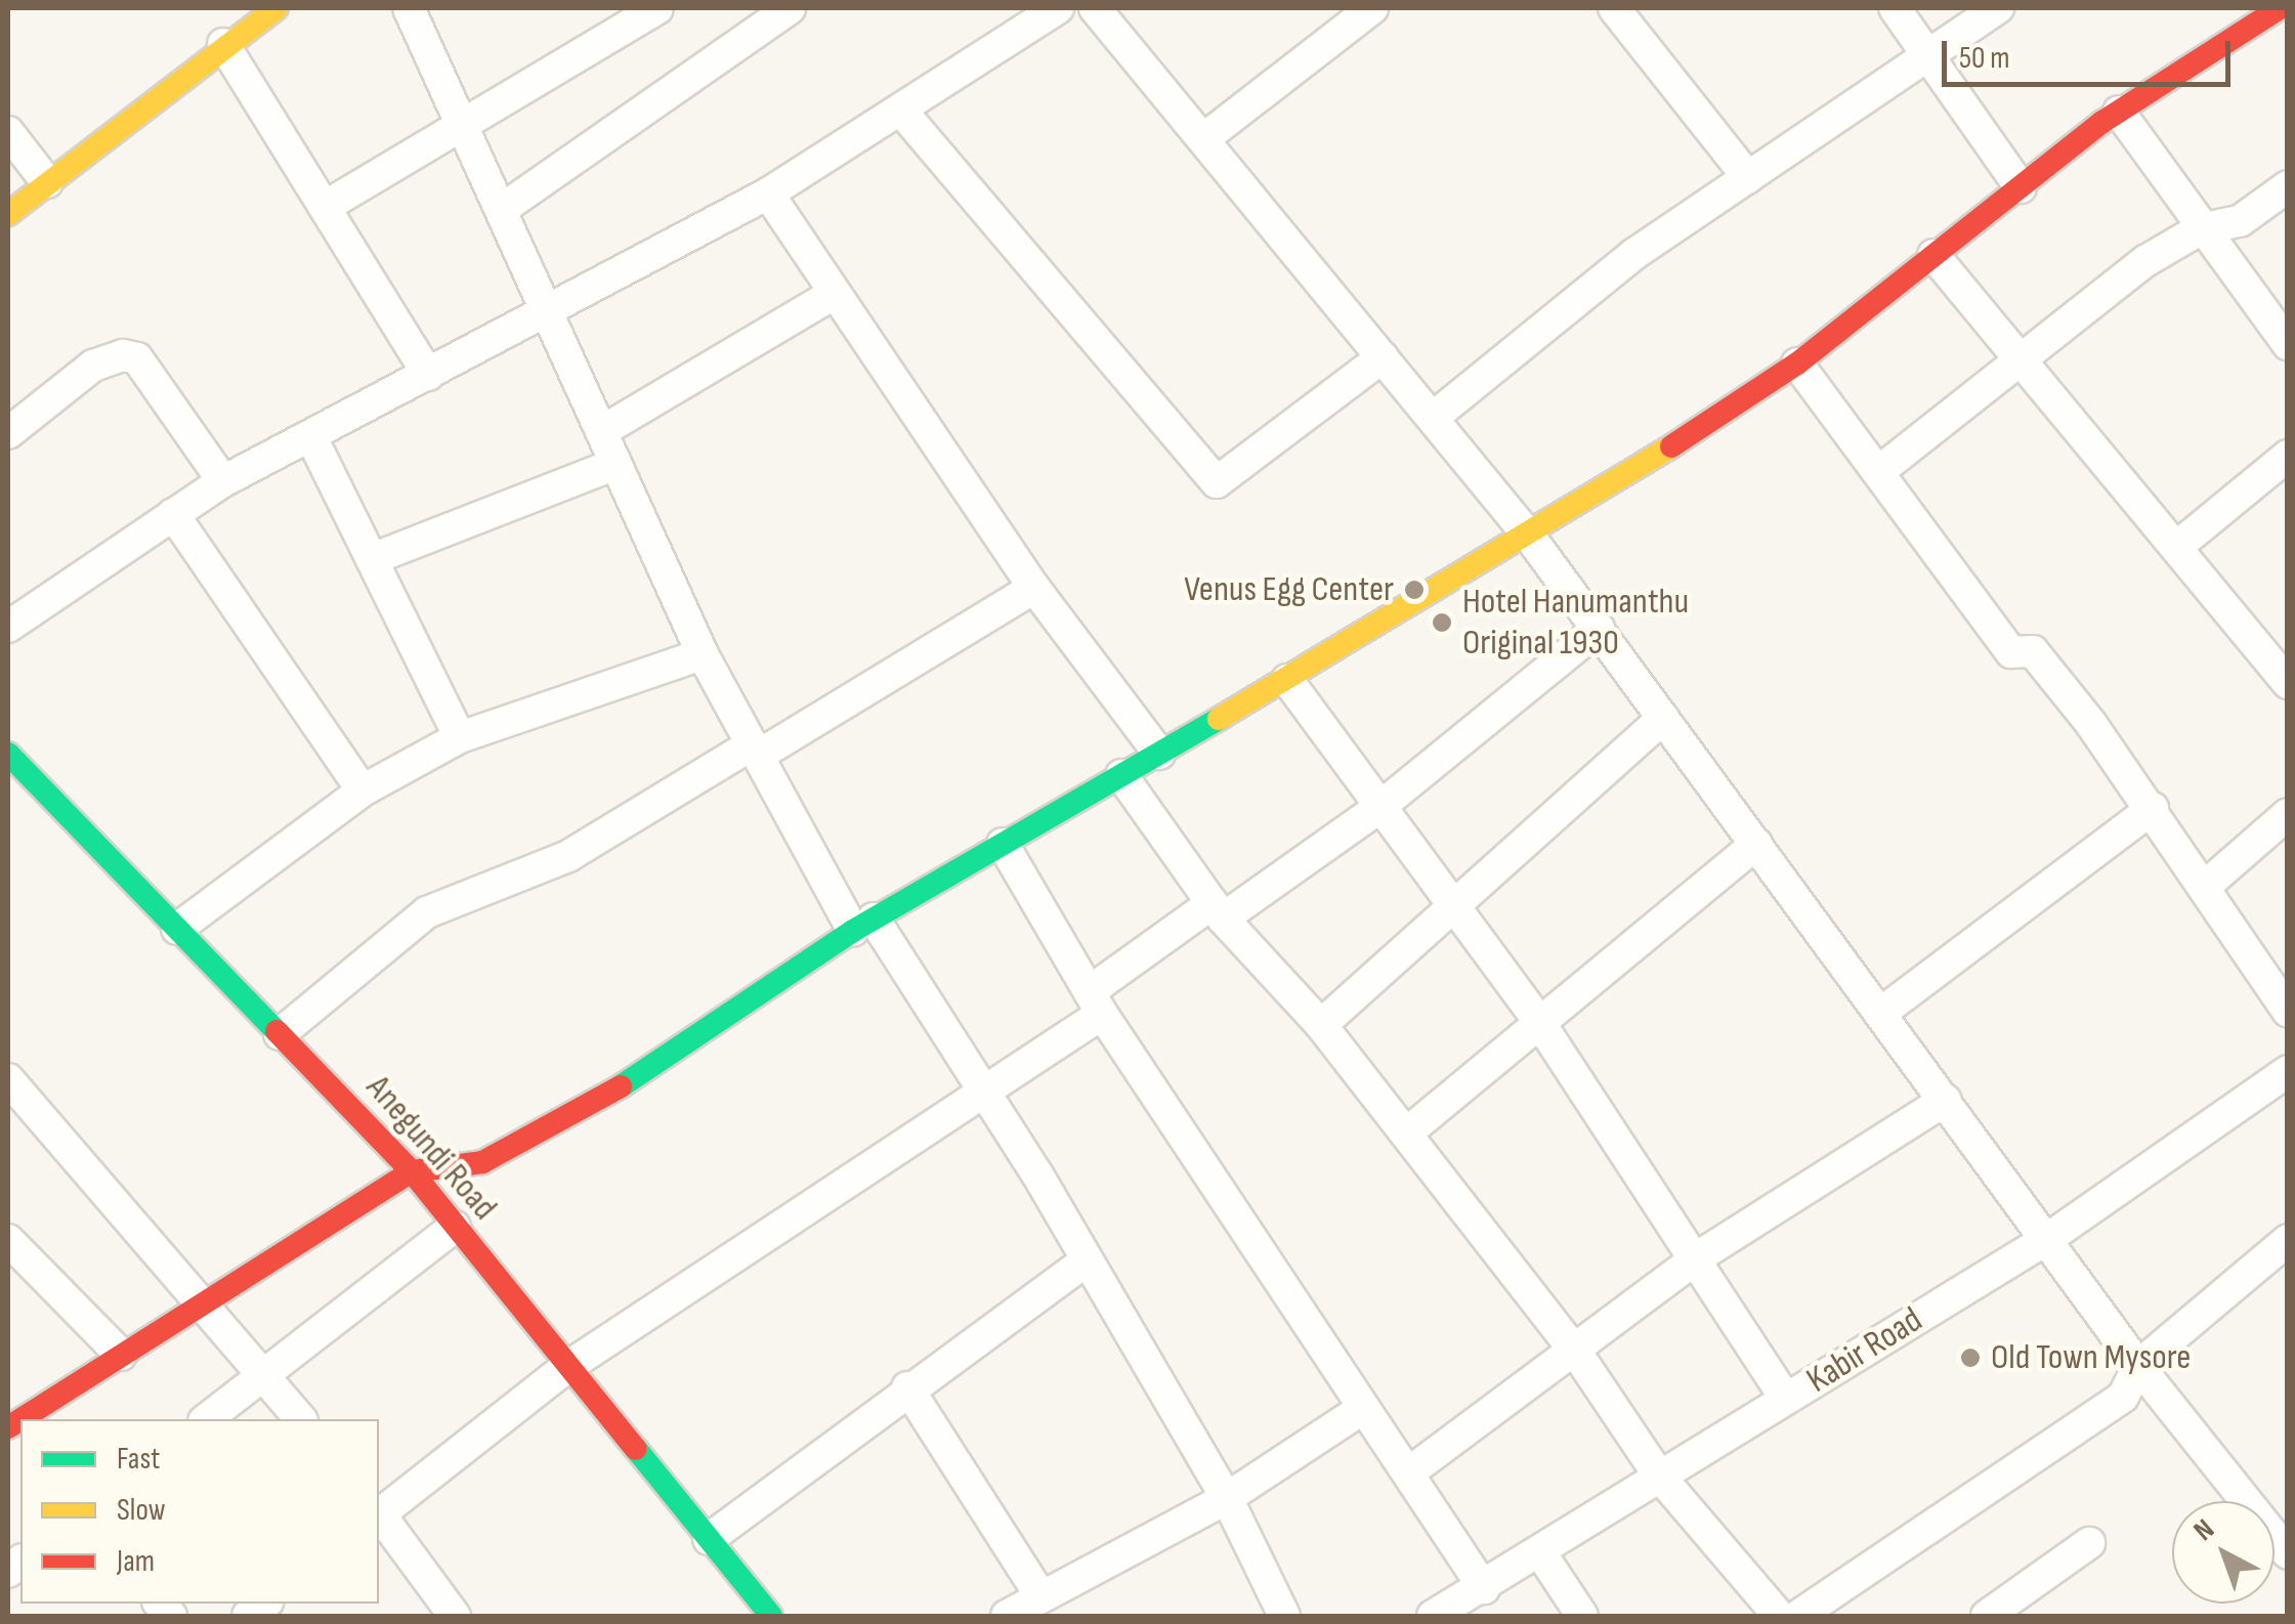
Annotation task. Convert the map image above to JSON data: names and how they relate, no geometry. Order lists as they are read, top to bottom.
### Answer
{
  "streets": {
    "street": ["Anegundi Road", "Kabir Road"]
  },
  "places": ["Venus Egg Center", "Hotel Hanumanthu Original 1930", "Old Town Mysore"],
  "legend": ["Fast", "Slow", "Jam"],
  "scale_bar": "50 m",
  "north": "top left"
}
